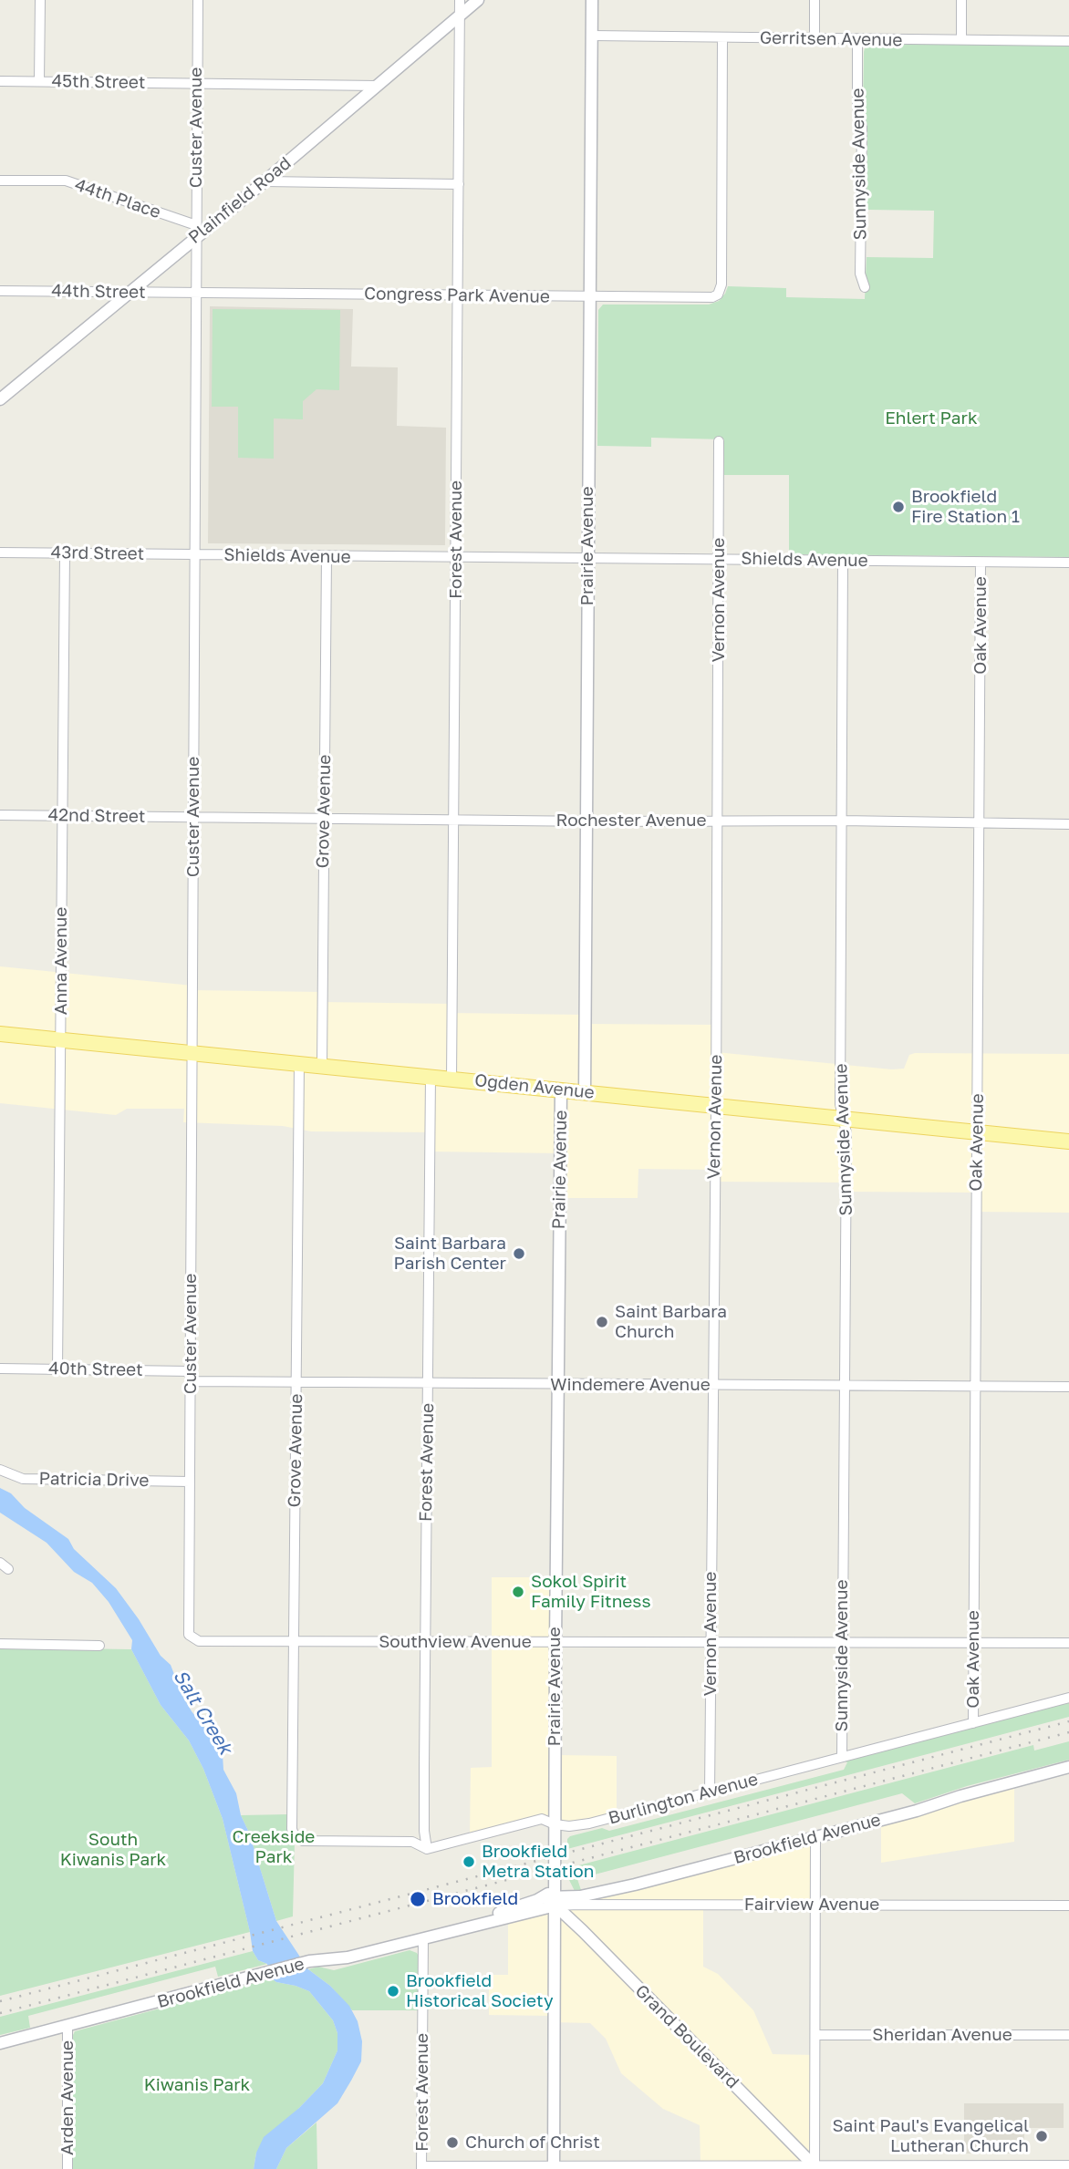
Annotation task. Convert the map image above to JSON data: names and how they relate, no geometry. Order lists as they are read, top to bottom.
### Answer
{
  "streets": {
    "main road": ["Ogden Avenue"],
    "street": [
      "Gerritsen Avenue",
      "45th Street",
      "Custer Avenue",
      "Sunnyside Avenue",
      "44th Place",
      "Plainfield Road",
      "44th Street",
      "Congress Park Avenue",
      "Forest Avenue",
      "Prairie Avenue",
      "43rd Street",
      "Shields Avenue",
      "Vernon Avenue",
      "Oak Avenue",
      "Grove Avenue",
      "42nd Street",
      "Rochester Avenue",
      "Anna Avenue",
      "40th Street",
      "Windemere Avenue",
      "Patricia Drive",
      "Southview Avenue",
      "Burlington Avenue",
      "Brookfield Avenue",
      "Fairview Avenue",
      "Sheridan Avenue",
      "Grand Boulevard",
      "Arden Avenue"
    ]
  },
  "crossings": [
    ["Gerritsen Avenue", "Sunnyside Avenue"],
    ["Gerritsen Avenue", "Congress Park Avenue"],
    ["Gerritsen Avenue", "Prairie Avenue"],
    ["45th Street", "Custer Avenue"],
    ["Custer Avenue", "44th Place"],
    ["Custer Avenue", "Plainfield Road"],
    ["Custer Avenue", "44th Street"],
    ["Custer Avenue", "Congress Park Avenue"],
    ["Custer Avenue", "43rd Street"],
    ["Custer Avenue", "Shields Avenue"],
    ["Custer Avenue", "42nd Street"],
    ["Custer Avenue", "Rochester Avenue"],
    ["Custer Avenue", "Ogden Avenue"],
    ["Custer Avenue", "40th Street"],
    ["Custer Avenue", "Windemere Avenue"],
    ["Custer Avenue", "Patricia Drive"],
    ["Custer Avenue", "Southview Avenue"],
    ["Sunnyside Avenue", "Shields Avenue"],
    ["Sunnyside Avenue", "Rochester Avenue"],
    ["Sunnyside Avenue", "Ogden Avenue"],
    ["Sunnyside Avenue", "Windemere Avenue"],
    ["Sunnyside Avenue", "Southview Avenue"],
    ["Sunnyside Avenue", "Burlington Avenue"],
    ["44th Place", "Plainfield Road"],
    ["Plainfield Road", "44th Street"],
    ["Plainfield Road", "Forest Avenue"],
    ["44th Street", "Congress Park Avenue"],
    ["Congress Park Avenue", "Forest Avenue"],
    ["Congress Park Avenue", "Prairie Avenue"],
    ["Forest Avenue", "Shields Avenue"],
    ["Forest Avenue", "Rochester Avenue"],
    ["Forest Avenue", "Ogden Avenue"],
    ["Forest Avenue", "Windemere Avenue"],
    ["Forest Avenue", "Southview Avenue"],
    ["Forest Avenue", "Burlington Avenue"],
    ["Forest Avenue", "Brookfield Avenue"],
    ["Prairie Avenue", "Shields Avenue"],
    ["Prairie Avenue", "Rochester Avenue"],
    ["Prairie Avenue", "Ogden Avenue"],
    ["Prairie Avenue", "Windemere Avenue"],
    ["Prairie Avenue", "Southview Avenue"],
    ["Prairie Avenue", "Burlington Avenue"],
    ["Prairie Avenue", "Brookfield Avenue"],
    ["Prairie Avenue", "Fairview Avenue"],
    ["Prairie Avenue", "Grand Boulevard"],
    ["43rd Street", "Shields Avenue"],
    ["43rd Street", "Anna Avenue"],
    ["Shields Avenue", "Vernon Avenue"],
    ["Shields Avenue", "Oak Avenue"],
    ["Shields Avenue", "Grove Avenue"],
    ["Vernon Avenue", "Rochester Avenue"],
    ["Vernon Avenue", "Ogden Avenue"],
    ["Vernon Avenue", "Windemere Avenue"],
    ["Vernon Avenue", "Southview Avenue"],
    ["Vernon Avenue", "Burlington Avenue"],
    ["Oak Avenue", "Rochester Avenue"],
    ["Oak Avenue", "Ogden Avenue"],
    ["Oak Avenue", "Windemere Avenue"],
    ["Oak Avenue", "Southview Avenue"],
    ["Oak Avenue", "Burlington Avenue"],
    ["Grove Avenue", "Rochester Avenue"],
    ["Grove Avenue", "Ogden Avenue"],
    ["Grove Avenue", "Windemere Avenue"],
    ["Grove Avenue", "Southview Avenue"],
    ["Grove Avenue", "Burlington Avenue"],
    ["42nd Street", "Rochester Avenue"],
    ["42nd Street", "Anna Avenue"],
    ["Anna Avenue", "Ogden Avenue"],
    ["Anna Avenue", "40th Street"],
    ["Brookfield Avenue", "Fairview Avenue"],
    ["Brookfield Avenue", "Grand Boulevard"],
    ["Brookfield Avenue", "Arden Avenue"],
    ["Fairview Avenue", "Grand Boulevard"]
  ],
  "water": ["Salt Creek"],
  "parks": [
    "Ehlert Park",
    "Creekside Park",
    "South Kiwanis Park",
    "Kiwanis Park"
  ],
  "places": [
    "Brookfield Fire Station 1",
    "Saint Barbara Parish Center",
    "Saint Barbara Church",
    "Sokol Spirit Family Fitness",
    "Brookfield Metra Station",
    "Brookfield",
    "Brookfield Historical Society",
    "Saint Paul's Evangelical Lutheran Church",
    "Church of Christ"
  ]
}
